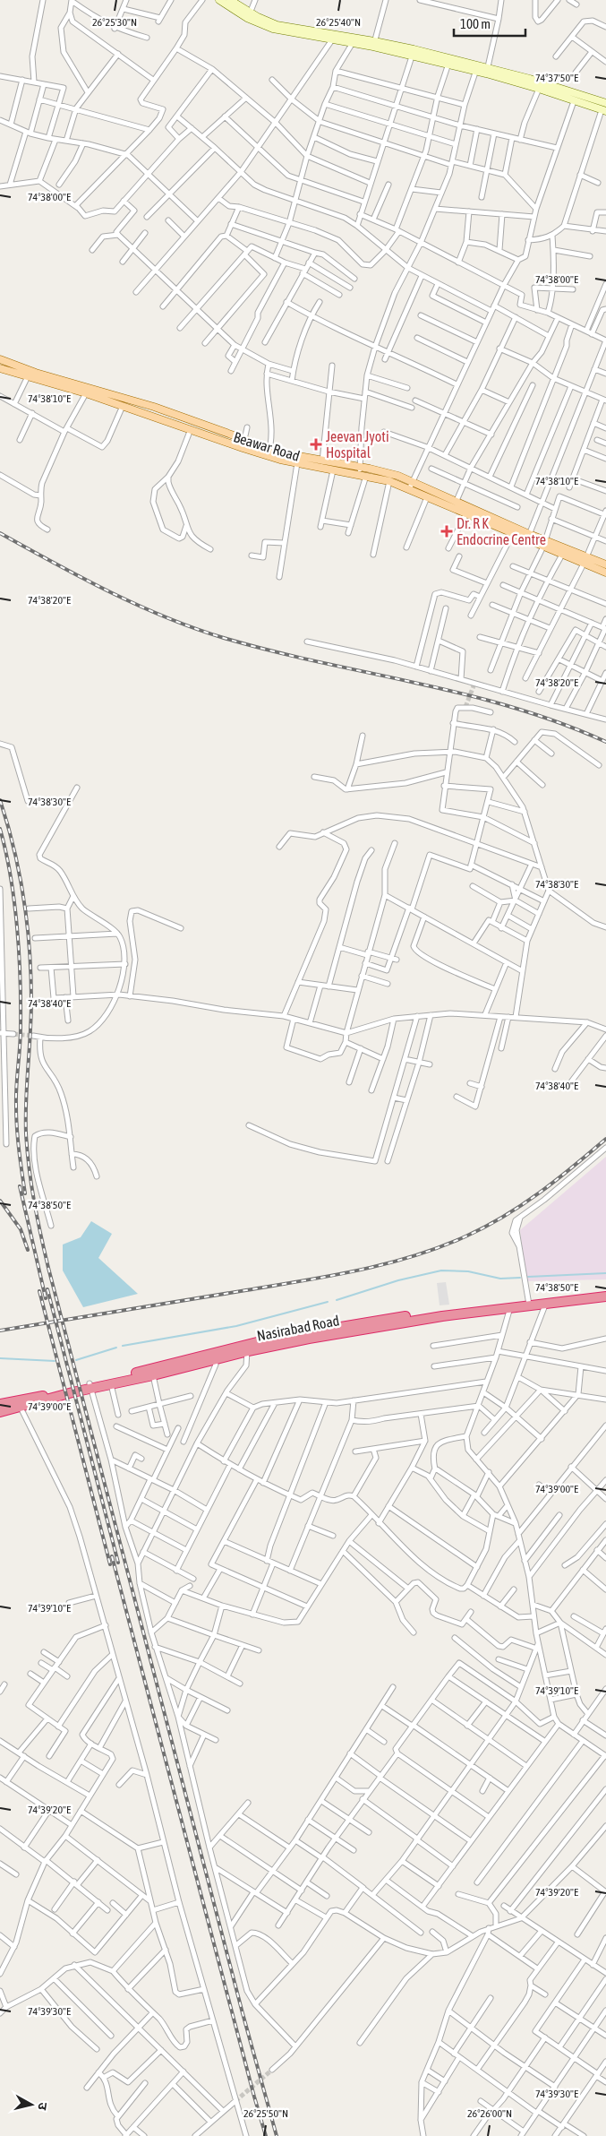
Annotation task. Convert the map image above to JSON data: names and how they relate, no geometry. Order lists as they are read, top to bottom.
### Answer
{
  "streets": {
    "highway": ["Nasirabad Road"],
    "main road": ["Beawar Road"]
  },
  "places": {
    "health": ["Jeevan Jyoti Hospital", "Dr. R K Endocrine Centre"]
  },
  "scale_bar": "100 m",
  "north": "right",
  "coordinates": [
    "26°25'30\"N",
    "26°25'40\"N",
    "74°37'50\"E",
    "74°38'00\"E",
    "74°38'10\"E",
    "74°38'20\"E",
    "74°38'30\"E",
    "74°38'40\"E",
    "74°38'50\"E",
    "74°39'00\"E",
    "74°39'10\"E",
    "74°39'20\"E",
    "74°39'30\"E",
    "26°25'50\"N",
    "26°26'00\"N"
  ]
}
